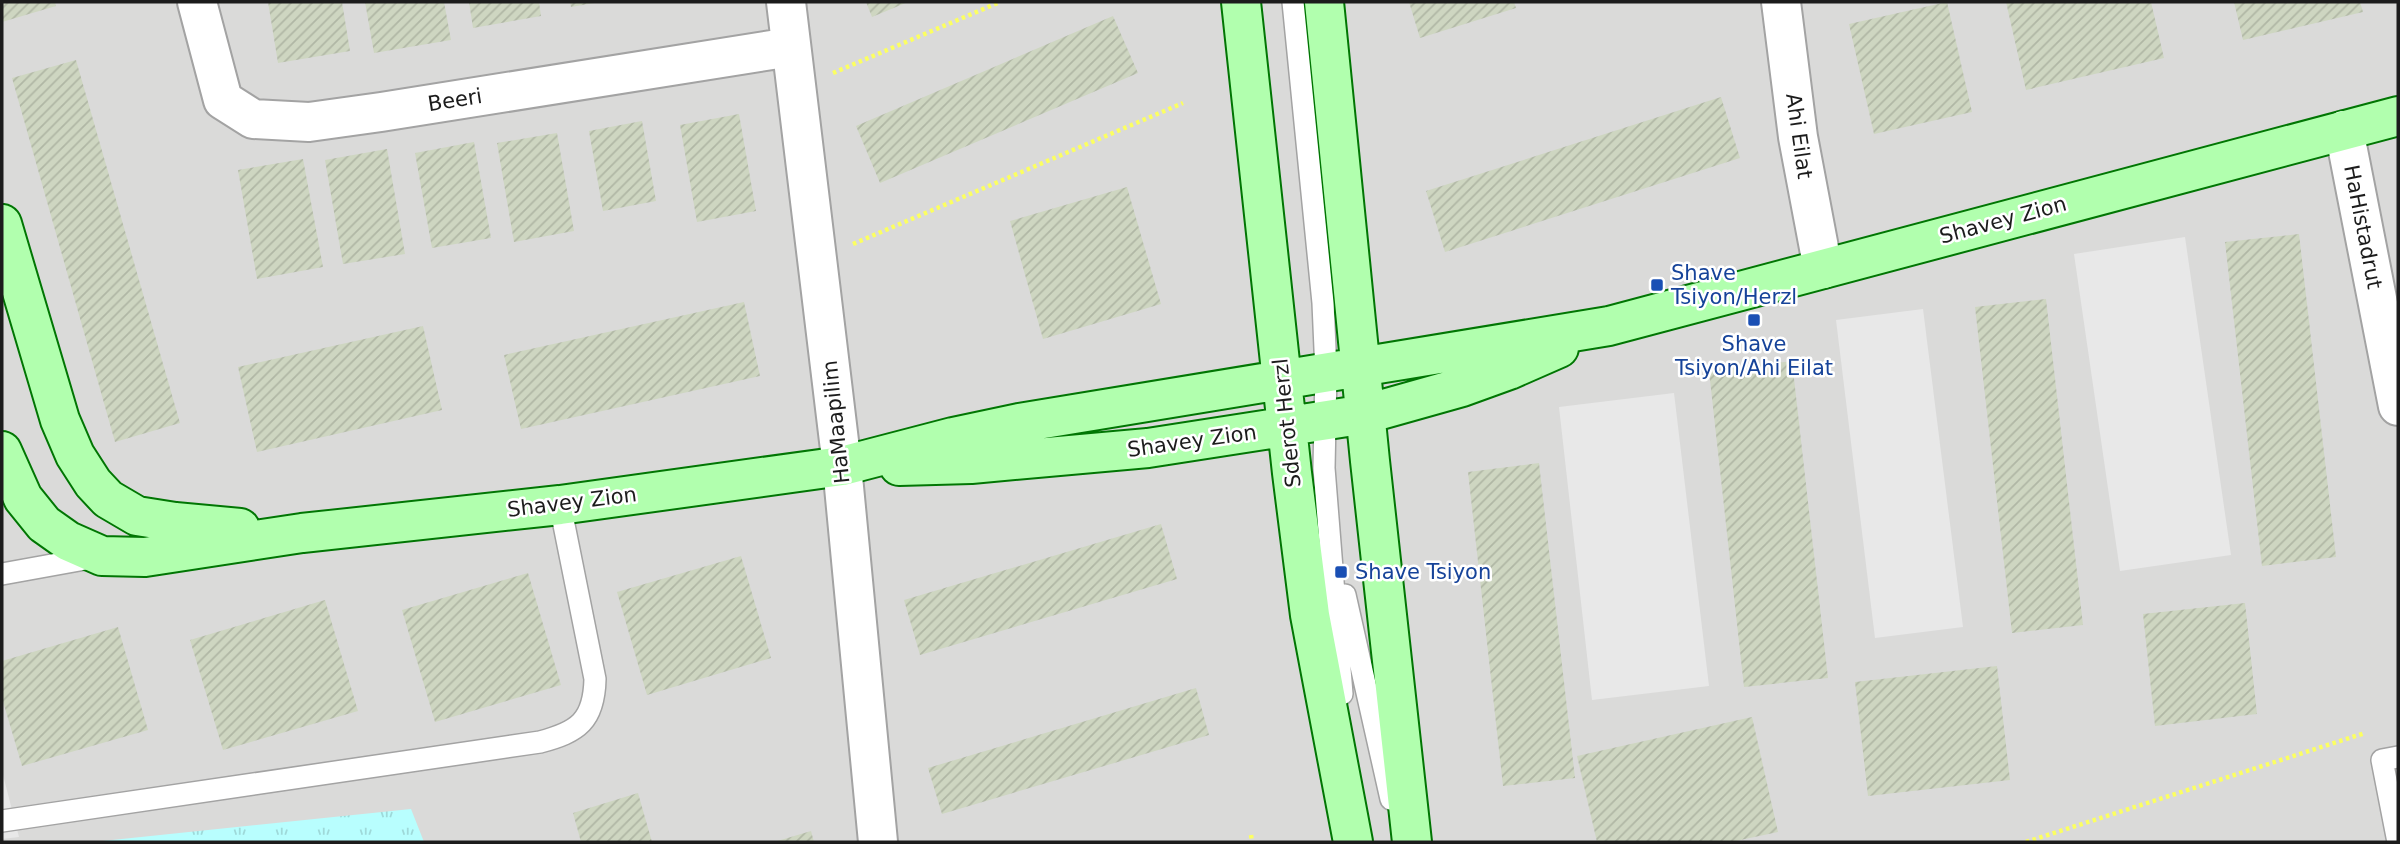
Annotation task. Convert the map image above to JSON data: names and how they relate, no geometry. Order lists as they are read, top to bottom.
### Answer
{
  "streets": {
    "street": [
      "Beeri",
      "Ahi Eilat",
      "Shavey Zion",
      "HaHistadrut",
      "HaMaapilim",
      "Sderot Herzl"
    ]
  },
  "crossings": [
    ["Beeri", "HaMaapilim"],
    ["Ahi Eilat", "Shavey Zion"],
    ["Shavey Zion", "HaHistadrut"],
    ["Shavey Zion", "HaMaapilim"],
    ["Shavey Zion", "Sderot Herzl"]
  ],
  "places": {
    "transit": ["Shave Tsiyon/Herzl", "Shave Tsiyon/Ahi Eilat", "Shave Tsiyon"]
  }
}
